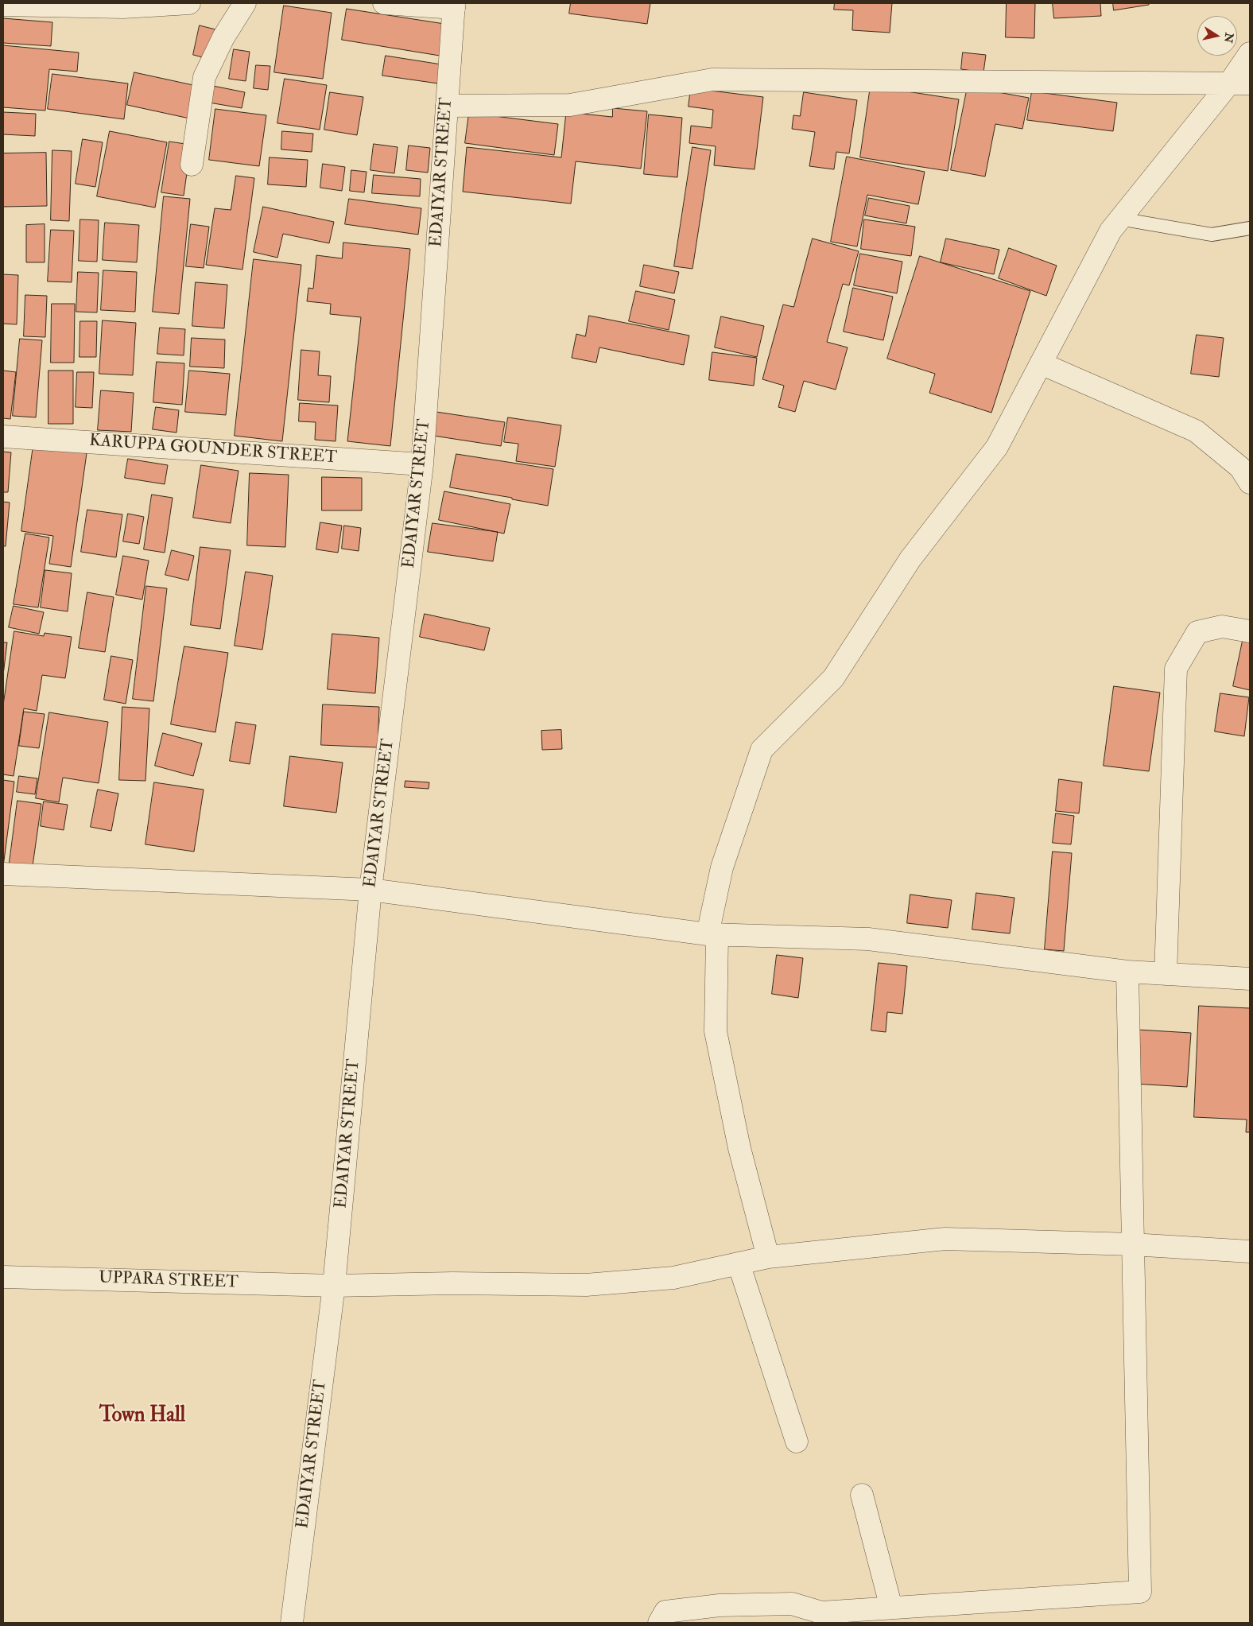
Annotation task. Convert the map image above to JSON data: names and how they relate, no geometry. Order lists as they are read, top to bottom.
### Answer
{
  "streets": {
    "street": ["EDAIYAR STREET", "KARUPPA GOUNDER STREET", "UPPARA STREET"]
  },
  "crossings": [
    ["EDAIYAR STREET", "KARUPPA GOUNDER STREET"],
    ["EDAIYAR STREET", "UPPARA STREET"]
  ],
  "districts": ["Town Hall"],
  "north": "right"
}
